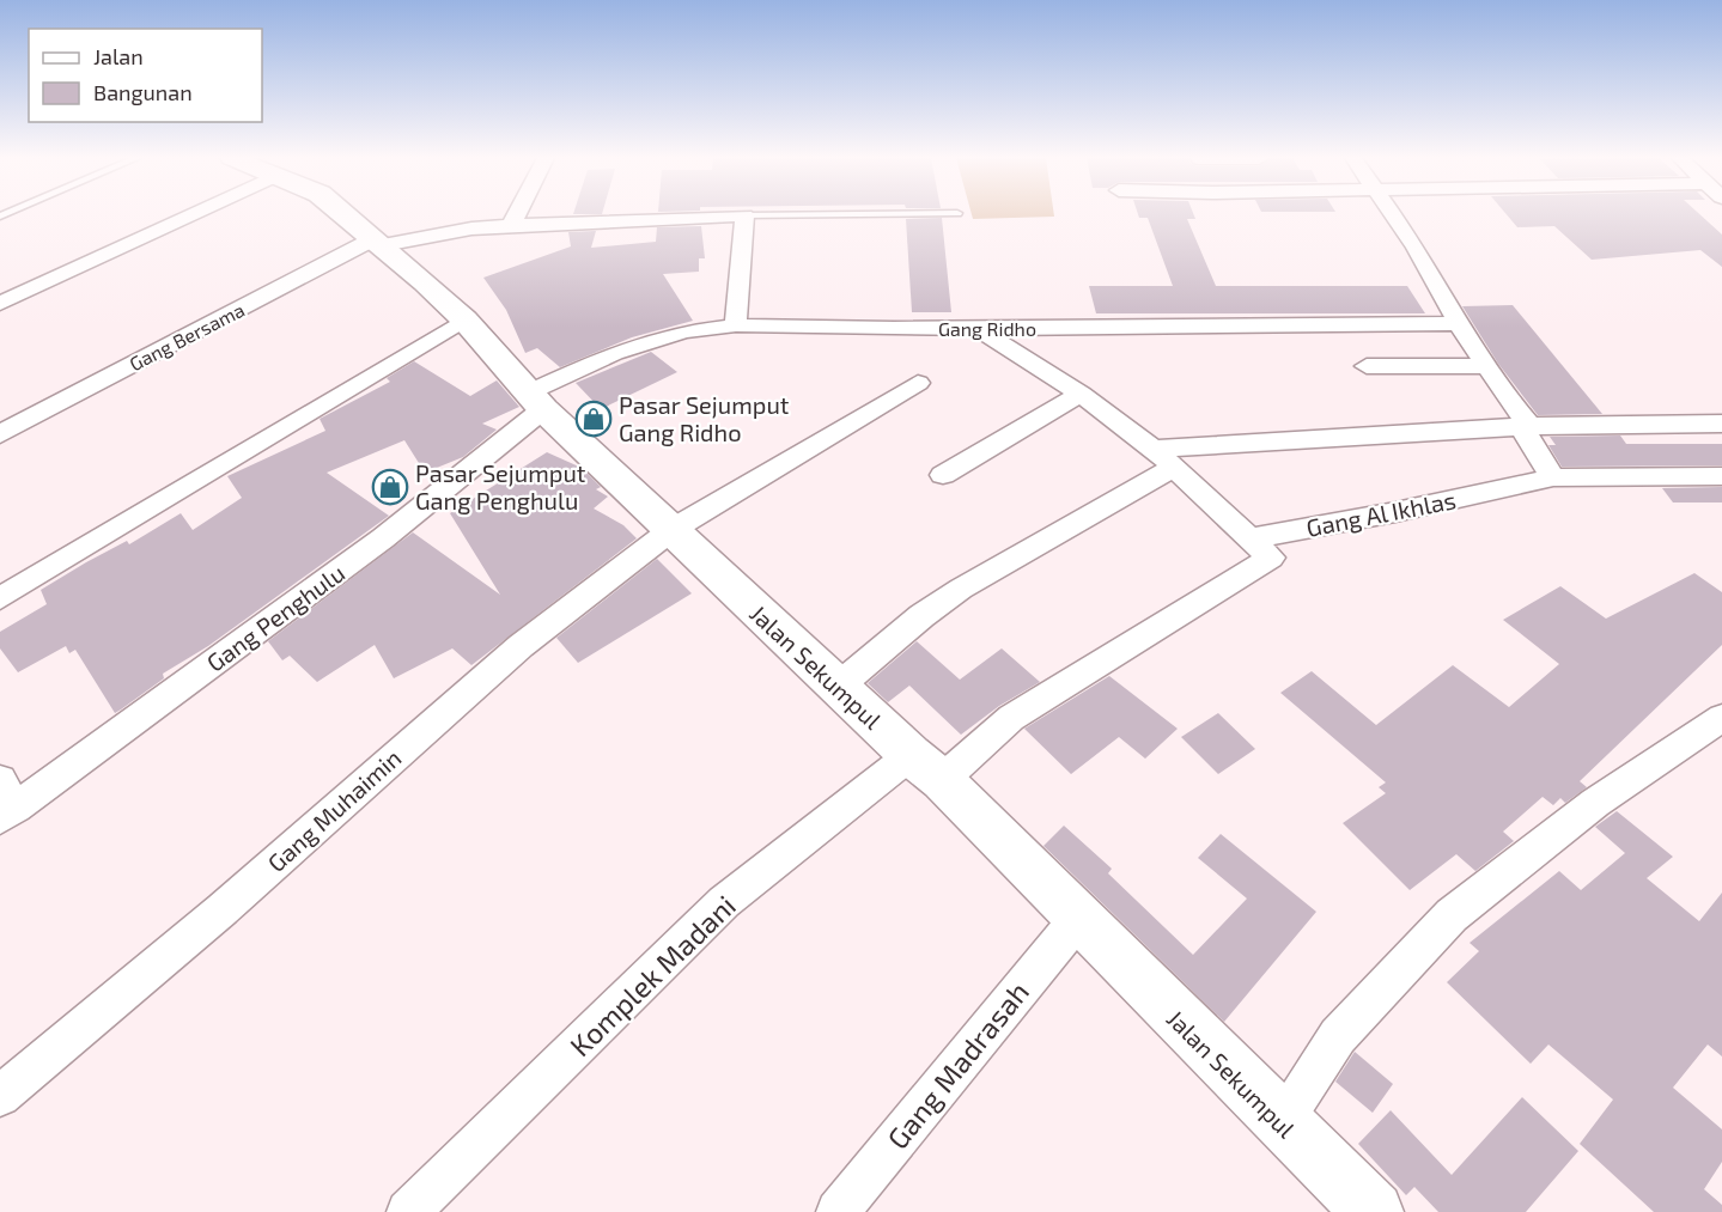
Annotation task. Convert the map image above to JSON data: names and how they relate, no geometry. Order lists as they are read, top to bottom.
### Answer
{
  "streets": {
    "main road": ["Jalan Sekumpul"],
    "street": [
      "Gang Ridho",
      "Gang Bersama",
      "Gang Al Ikhlas",
      "Gang Penghulu",
      "Gang Muhaimin",
      "Komplek Madani",
      "Gang Madrasah"
    ]
  },
  "crossings": [
    ["Gang Ridho", "Gang Penghulu"],
    ["Gang Ridho", "Jalan Sekumpul"],
    ["Gang Bersama", "Jalan Sekumpul"],
    ["Gang Penghulu", "Jalan Sekumpul"],
    ["Jalan Sekumpul", "Gang Muhaimin"],
    ["Jalan Sekumpul", "Komplek Madani"],
    ["Jalan Sekumpul", "Gang Madrasah"]
  ],
  "places": {
    "shop": ["Pasar Sejumput Gang Ridho", "Pasar Sejumput Gang Penghulu"]
  },
  "legend": ["Jalan", "Bangunan"]
}
